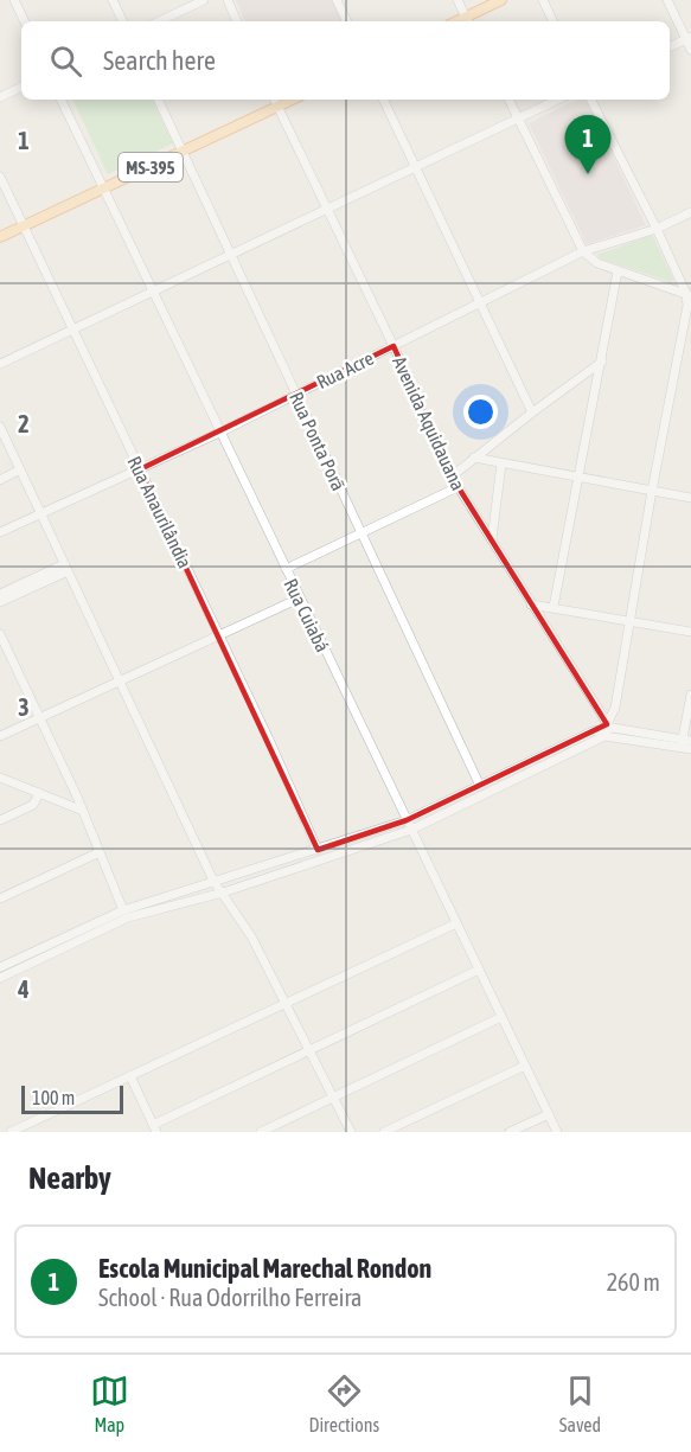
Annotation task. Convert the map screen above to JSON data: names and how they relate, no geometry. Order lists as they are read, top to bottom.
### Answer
{
  "streets": {
    "main road": ["MS-395"],
    "street": [
      "Rua Acre",
      "Avenida Aquidauana",
      "Rua Ponta Porã",
      "Rua Anaurilândia",
      "Rua Cuiabá"
    ]
  },
  "crossings": [
    ["MS-395", "Avenida Aquidauana"],
    ["MS-395", "Rua Ponta Porã"],
    ["MS-395", "Rua Anaurilândia"],
    ["MS-395", "Rua Cuiabá"],
    ["Rua Acre", "Avenida Aquidauana"],
    ["Rua Acre", "Rua Ponta Porã"],
    ["Rua Acre", "Rua Anaurilândia"],
    ["Rua Acre", "Rua Cuiabá"]
  ],
  "scale_bar": "100 m",
  "page": {
    "search": "Search here",
    "pins": "1",
    "scale": "100 m",
    "heading": "Nearby",
    "list": [
      {
        "mark": "1",
        "name": "Escola Municipal Marechal Rondon",
        "note": "School · Rua Odorrilho Ferreira",
        "value": "260 m"
      }
    ],
    "nav": ["Map", "Directions", "Saved"]
  },
  "grid": {
    "rows": [
      "1",
      "2",
      "3",
      "4"
    ]
  }
}
